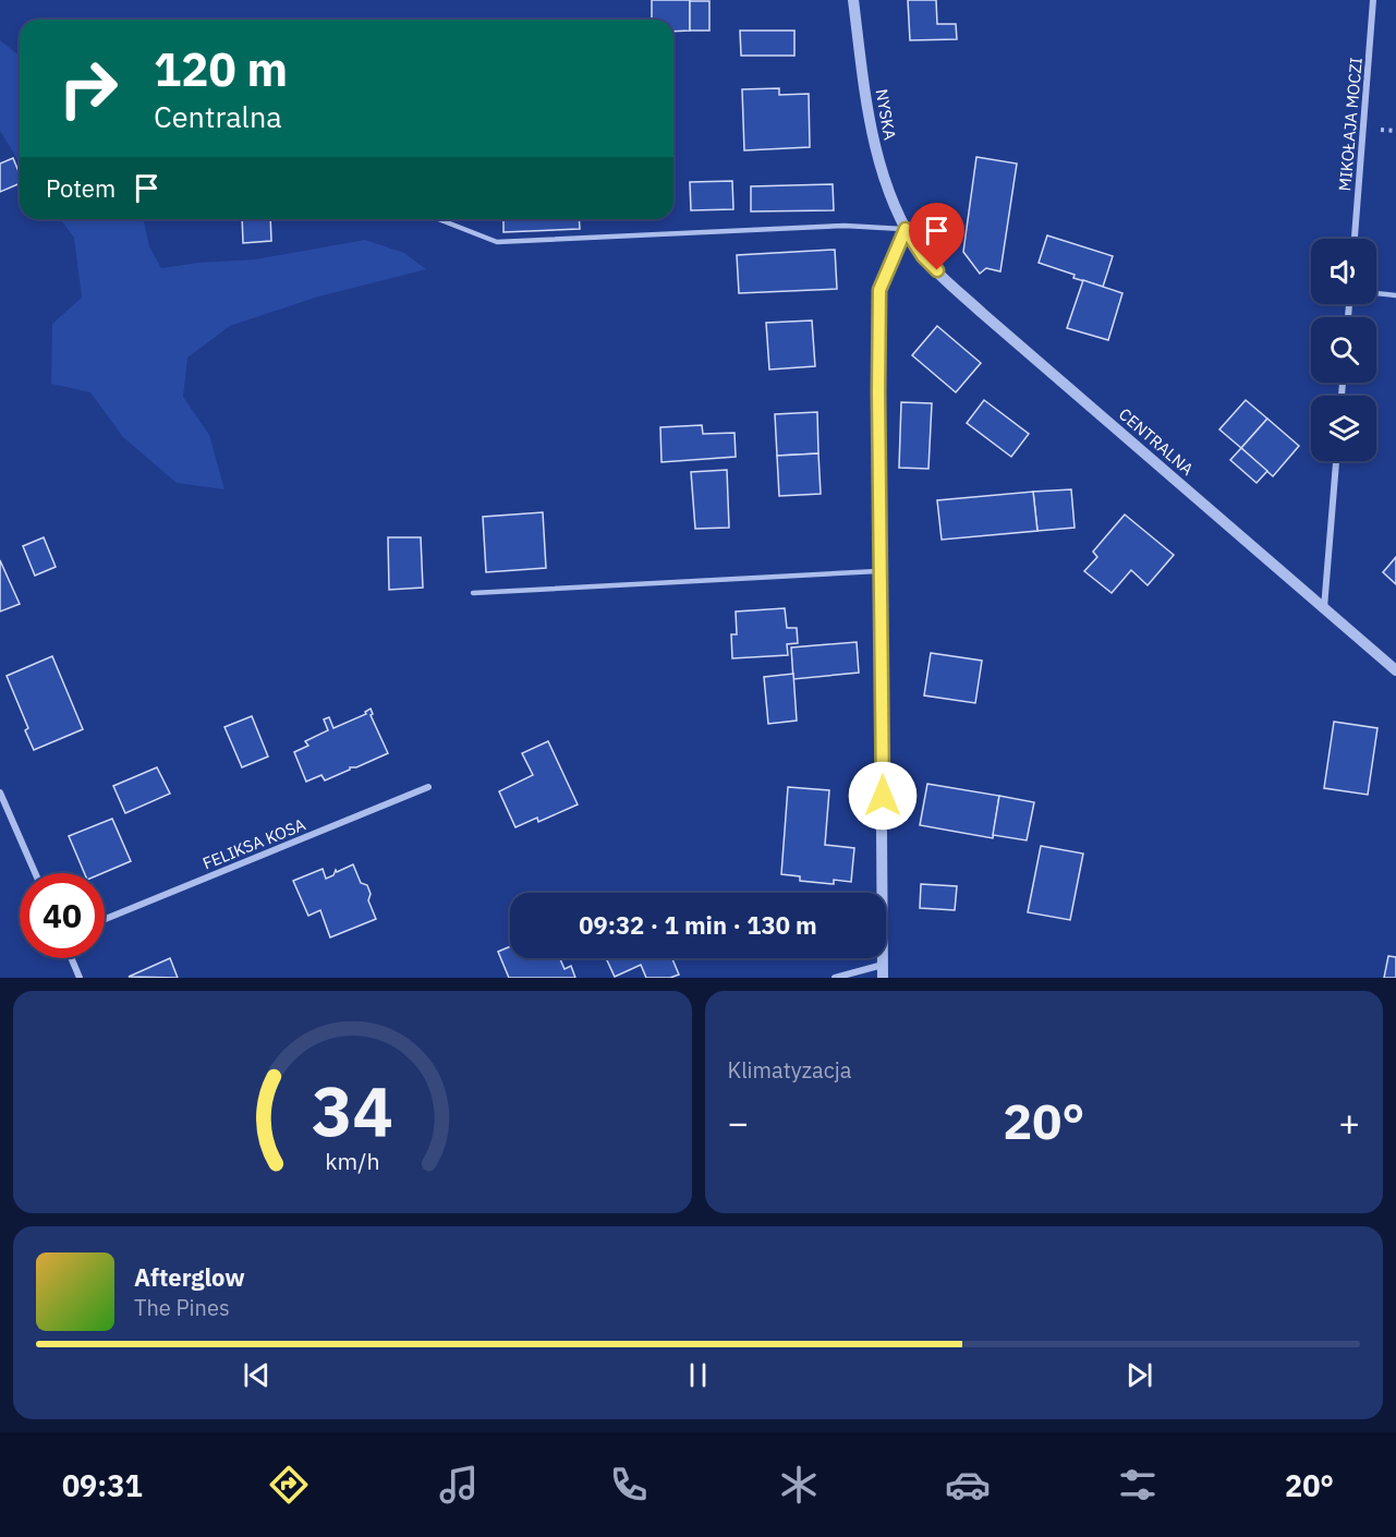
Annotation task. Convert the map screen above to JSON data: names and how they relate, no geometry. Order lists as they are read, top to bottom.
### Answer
{
  "streets": {
    "street": [
      "NYSKA",
      "MIKOŁAJA MOCZI",
      "CENTRALNA",
      "FELIKSA KOSA"
    ]
  },
  "crossings": [
    ["NYSKA", "CENTRALNA"]
  ],
  "page": {
    "turn": ["120 m", "Centralna"],
    "then": "Potem",
    "limit": "40",
    "trip": "09:32 · 1 min · 130 m",
    "tile": "Klimatyzacja",
    "heat": ["−", "20°", "+"],
    "song": ["Afterglow", "The Pines"],
    "tabs": ["09:31", "20°"],
    "gauge": ["34", "km/h"]
  }
}
